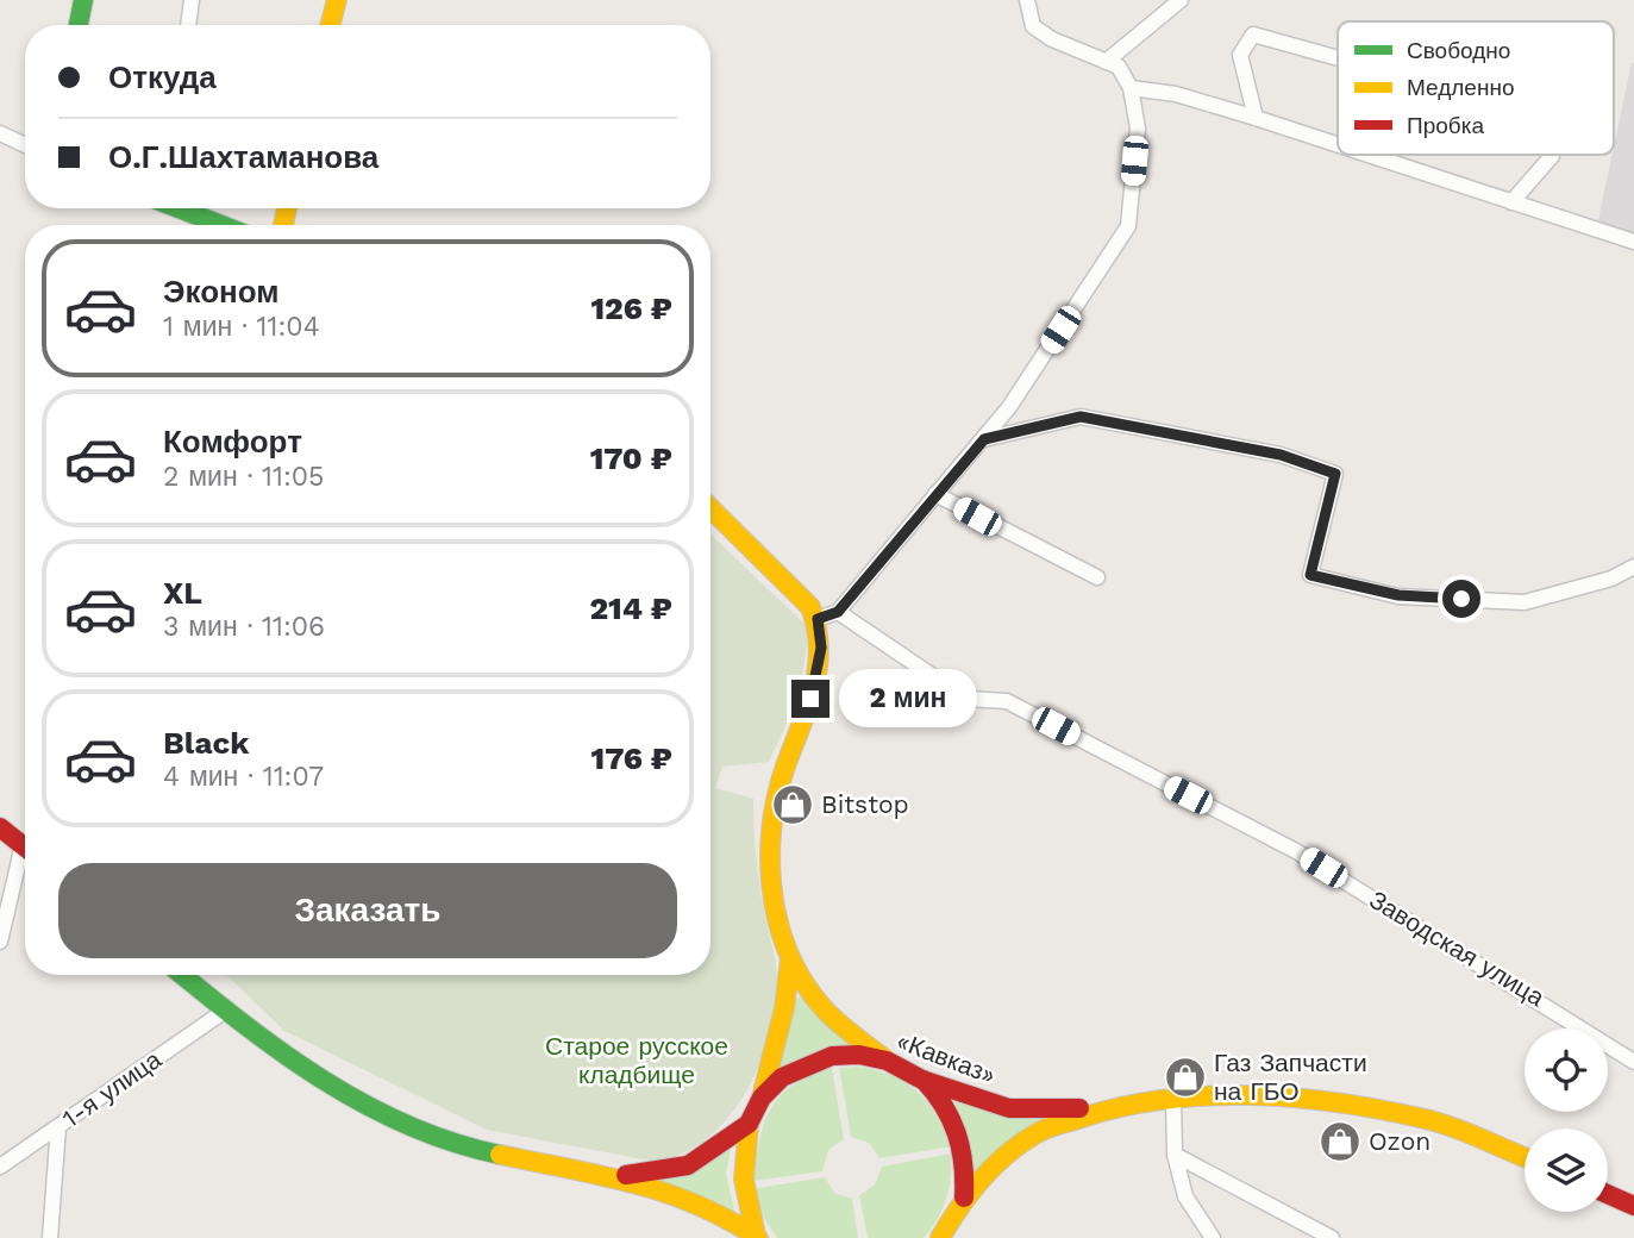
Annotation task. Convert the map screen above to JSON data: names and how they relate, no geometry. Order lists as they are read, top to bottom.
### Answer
{
  "streets": {
    "main road": ["«Кавказ»"],
    "street": ["Заводская улица", "1-я улица"]
  },
  "parks": ["Старое русское кладбище"],
  "places": {
    "shop": ["Bitstop", "Газ Запчасти на ГБО", "Ozon"]
  },
  "legend": ["Свободно", "Медленно", "Пробка"],
  "page": {
    "banner": ["Откуда", "О.Г.Шахтаманова"],
    "list": [
      {
        "name": "Эконом",
        "note": "1 мин · 11:04",
        "value": "126 ₽"
      },
      {
        "name": "Комфорт",
        "note": "2 мин · 11:05",
        "value": "170 ₽"
      },
      {
        "name": "XL",
        "note": "3 мин · 11:06",
        "value": "214 ₽"
      },
      {
        "name": "Black",
        "note": "4 мин · 11:07",
        "value": "176 ₽"
      }
    ],
    "bubble": "2 мин",
    "buttons": "Заказать"
  }
}
